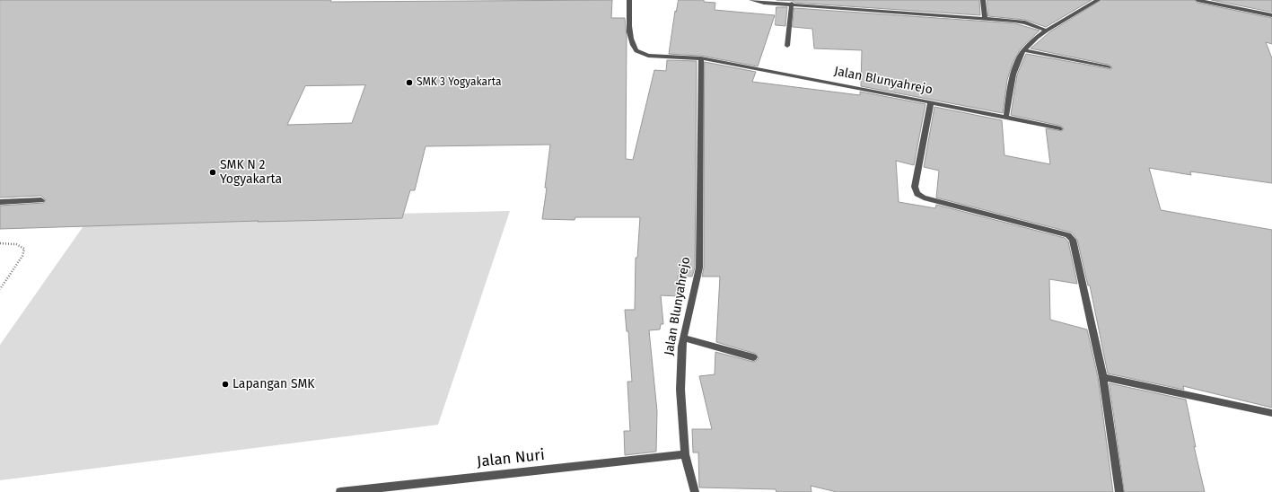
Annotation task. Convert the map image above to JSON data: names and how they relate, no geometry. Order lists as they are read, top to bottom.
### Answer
{
  "streets": {
    "street": ["Jalan Blunyahrejo", "Jalan Nuri"]
  },
  "crossings": [
    ["Jalan Blunyahrejo", "Jalan Nuri"]
  ],
  "places": ["SMK 3 Yogyakarta", "SMK N 2 Yogyakarta", "Lapangan SMK"]
}
